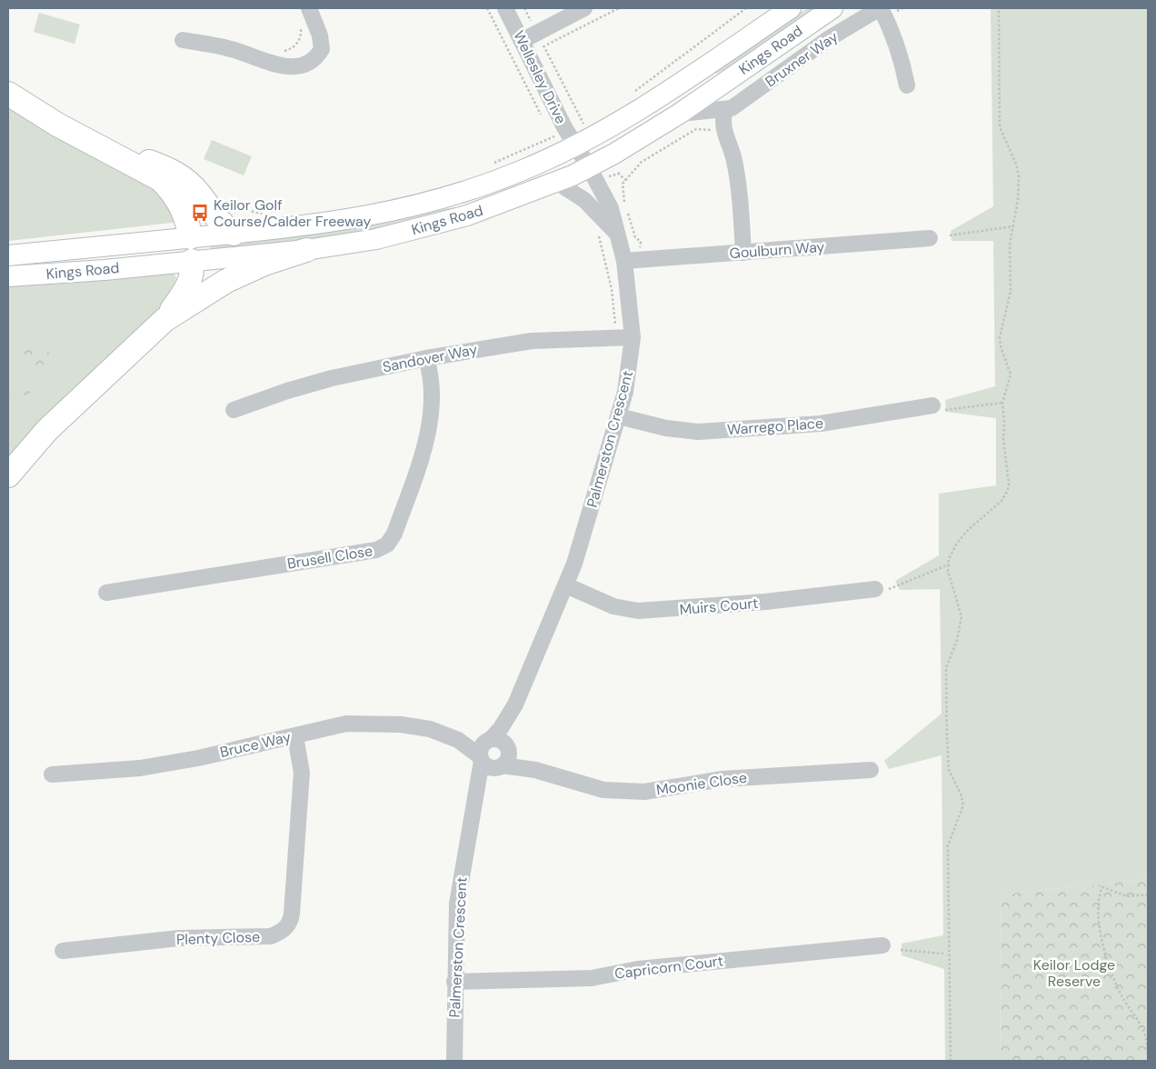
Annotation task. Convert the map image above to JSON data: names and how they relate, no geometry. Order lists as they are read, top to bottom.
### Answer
{
  "streets": {
    "main road": ["Kings Road"],
    "street": [
      "Bruxner Way",
      "Wellesley Drive",
      "Goulburn Way",
      "Sandover Way",
      "Warrego Place",
      "Palmerston Crescent",
      "Brusell Close",
      "Muirs Court",
      "Bruce Way",
      "Moonie Close",
      "Plenty Close",
      "Capricorn Court"
    ]
  },
  "crossings": [
    ["Kings Road", "Bruxner Way"],
    ["Kings Road", "Wellesley Drive"],
    ["Kings Road", "Palmerston Crescent"],
    ["Wellesley Drive", "Palmerston Crescent"],
    ["Goulburn Way", "Palmerston Crescent"],
    ["Sandover Way", "Palmerston Crescent"],
    ["Sandover Way", "Brusell Close"],
    ["Warrego Place", "Palmerston Crescent"],
    ["Palmerston Crescent", "Muirs Court"],
    ["Palmerston Crescent", "Bruce Way"],
    ["Palmerston Crescent", "Moonie Close"],
    ["Palmerston Crescent", "Capricorn Court"],
    ["Bruce Way", "Moonie Close"],
    ["Bruce Way", "Plenty Close"]
  ],
  "parks": ["Keilor Lodge Reserve"],
  "places": {
    "bus stop": ["Keilor Golf Course/Calder Freeway"]
  }
}
